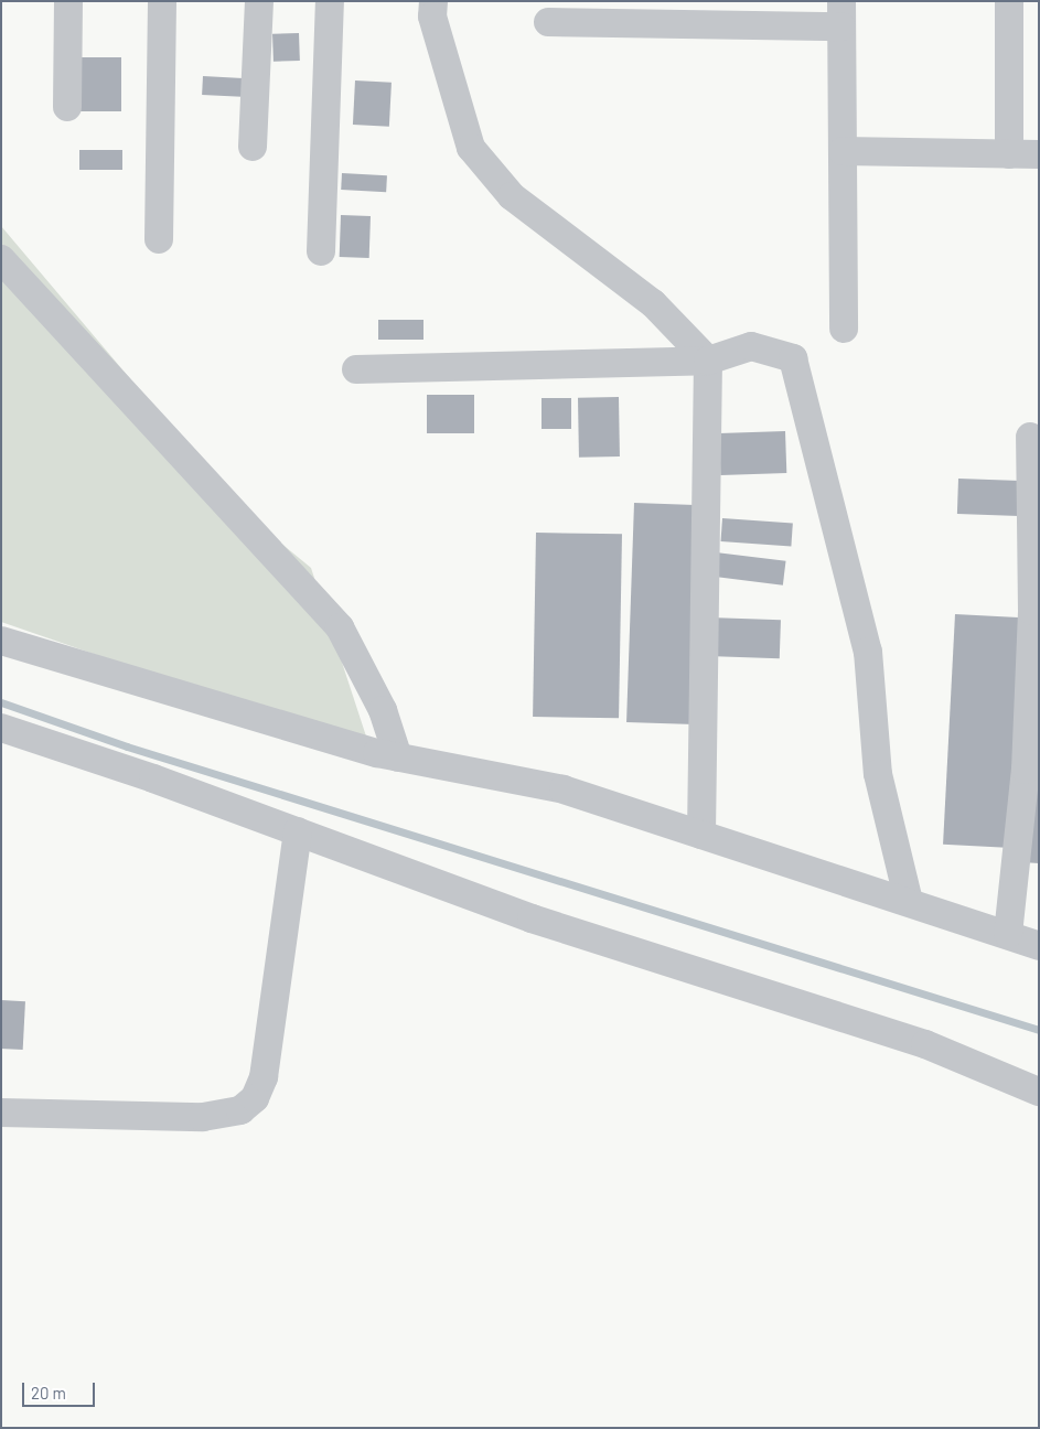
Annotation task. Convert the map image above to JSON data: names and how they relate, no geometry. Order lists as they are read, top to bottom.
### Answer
{
  "scale_bar": "20 m"
}
